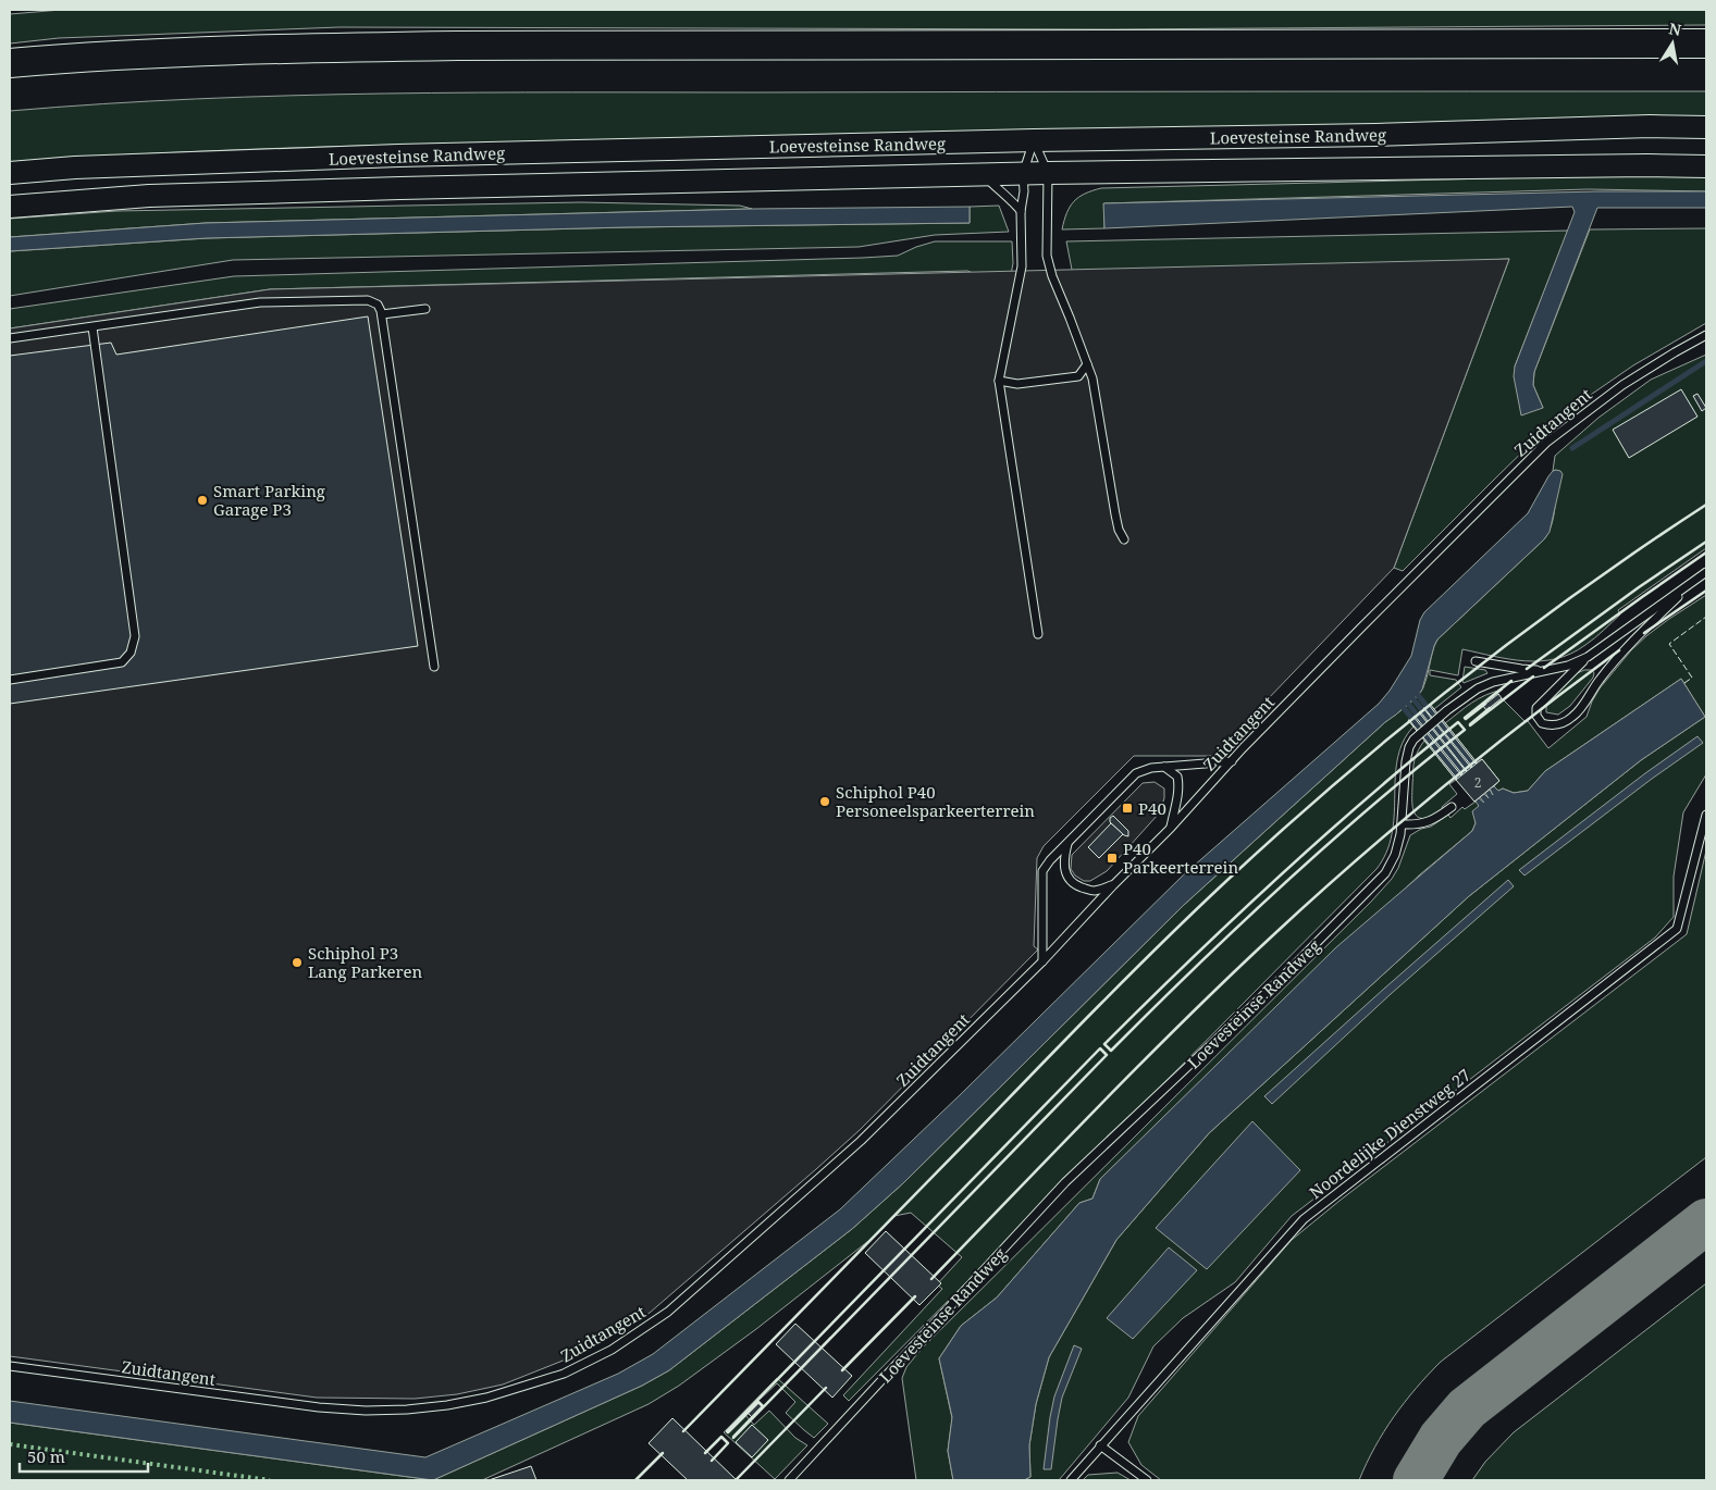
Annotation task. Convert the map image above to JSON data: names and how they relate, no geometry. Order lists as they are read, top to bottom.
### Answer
{
  "streets": {
    "street": ["Loevesteinse Randweg"],
    "lane": ["Zuidtangent", "Noordelijke Dienstweg 27"]
  },
  "places": {
    "other": ["Smart Parking Garage P3", "Schiphol P40 Personeelsparkeerterrein", "Schiphol P3 Lang Parkeren"],
    "transit": ["P40", "P40 Parkeerterrein"]
  },
  "house_numbers": ["2"],
  "scale_bar": "50 m",
  "north": "top"
}
